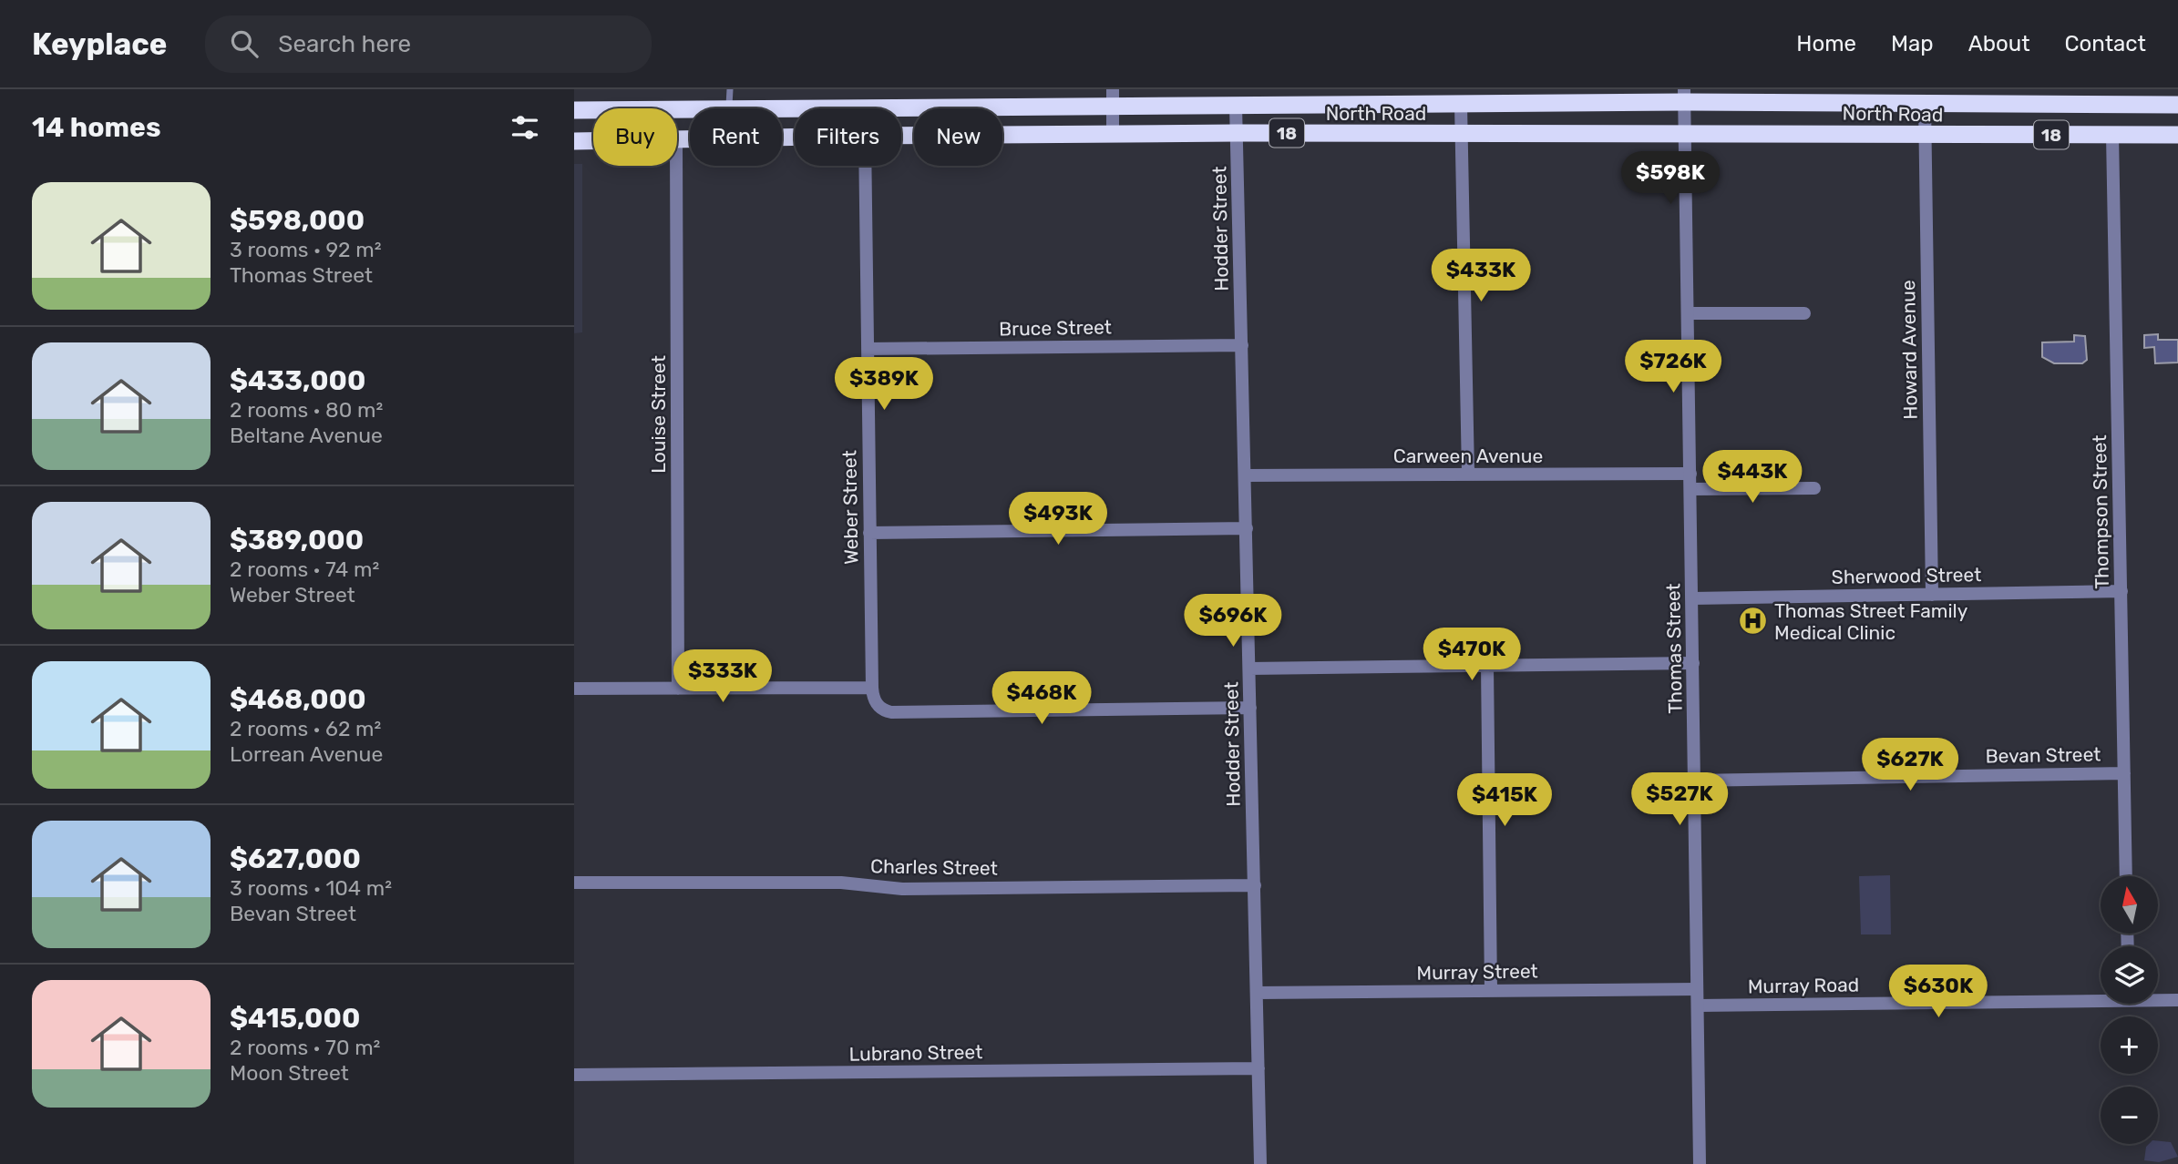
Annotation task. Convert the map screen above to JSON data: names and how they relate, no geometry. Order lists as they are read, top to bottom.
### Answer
{
  "streets": {
    "highway": ["North Road", "18"],
    "street": [
      "Hodder Street",
      "Bruce Street",
      "Howard Avenue",
      "Louise Street",
      "Carween Avenue",
      "Weber Street",
      "Thompson Street",
      "Sherwood Street",
      "Thomas Street",
      "Bevan Street",
      "Charles Street",
      "Murray Street",
      "Murray Road",
      "Lubrano Street"
    ]
  },
  "crossings": [
    ["North Road", "Hodder Street"],
    ["North Road", "Howard Avenue"],
    ["North Road", "Thompson Street"],
    ["North Road", "Thomas Street"],
    ["Hodder Street", "Bruce Street"],
    ["Hodder Street", "Carween Avenue"],
    ["Hodder Street", "Charles Street"],
    ["Hodder Street", "Murray Street"],
    ["Hodder Street", "Lubrano Street"],
    ["Bruce Street", "Weber Street"],
    ["Howard Avenue", "Sherwood Street"],
    ["Carween Avenue", "Thomas Street"],
    ["Thompson Street", "Sherwood Street"],
    ["Thompson Street", "Bevan Street"],
    ["Sherwood Street", "Thomas Street"],
    ["Thomas Street", "Bevan Street"],
    ["Thomas Street", "Murray Street"],
    ["Thomas Street", "Murray Road"]
  ],
  "places": {
    "hospital": ["Thomas Street Family Medical Clinic"]
  },
  "north": "top",
  "page": {
    "header": "Keyplace",
    "search": "Search here",
    "nav": [
      "Home",
      "Map",
      "About",
      "Contact"
    ],
    "heading": "14 homes",
    "chip": [
      "Buy",
      "Rent",
      "Filters",
      "New"
    ],
    "price": [
      "$598K",
      "$433K",
      "$726K",
      "$389K",
      "$443K",
      "$493K",
      "$696K",
      "$470K",
      "$333K",
      "$468K",
      "$627K",
      "$527K",
      "$415K",
      "$630K"
    ],
    "list": [
      {
        "name": "$598,000",
        "note": "3 rooms · 92 m² · Thomas Street"
      },
      {
        "name": "$433,000",
        "note": "2 rooms · 80 m² · Beltane Avenue"
      },
      {
        "name": "$389,000",
        "note": "2 rooms · 74 m² · Weber Street"
      },
      {
        "name": "$468,000",
        "note": "2 rooms · 62 m² · Lorrean Avenue"
      },
      {
        "name": "$627,000",
        "note": "3 rooms · 104 m² · Bevan Street"
      },
      {
        "name": "$415,000",
        "note": "2 rooms · 70 m² · Moon Street"
      }
    ],
    "map_buttons": ["+", "−"]
  }
}
